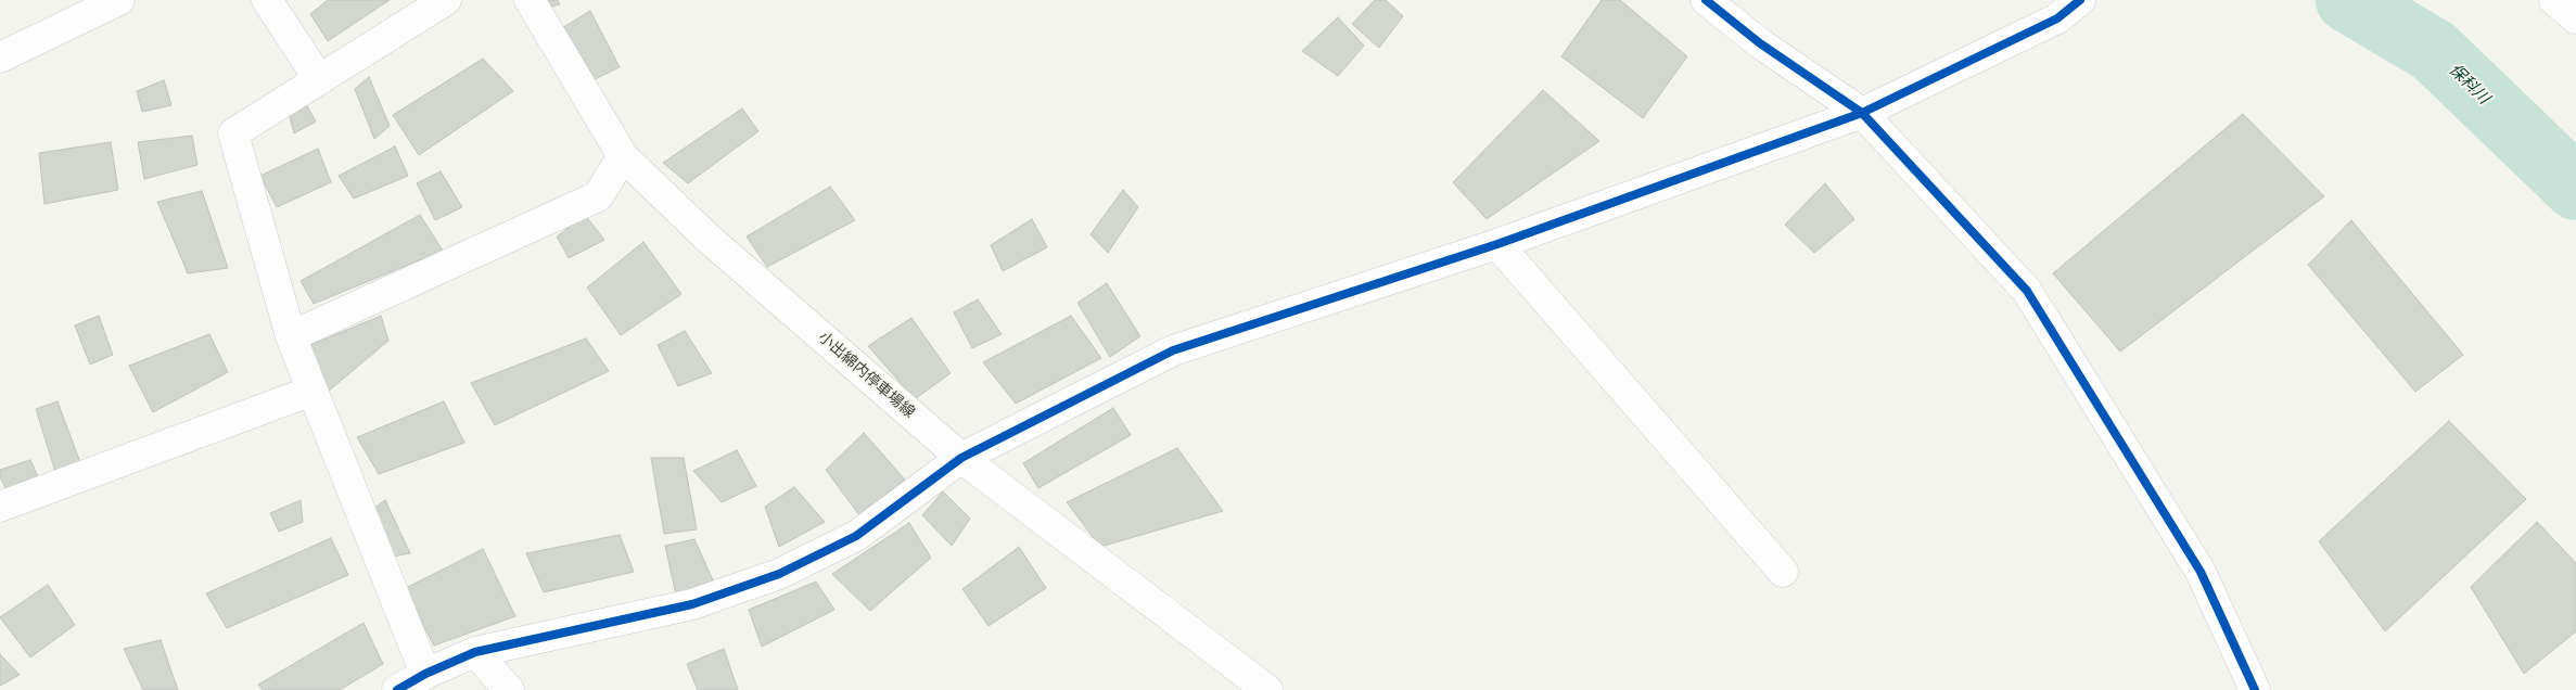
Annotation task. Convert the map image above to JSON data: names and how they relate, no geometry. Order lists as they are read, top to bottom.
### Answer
{
  "streets": {
    "street": ["小出綿内停車場線"]
  },
  "water": ["保科川"]
}
